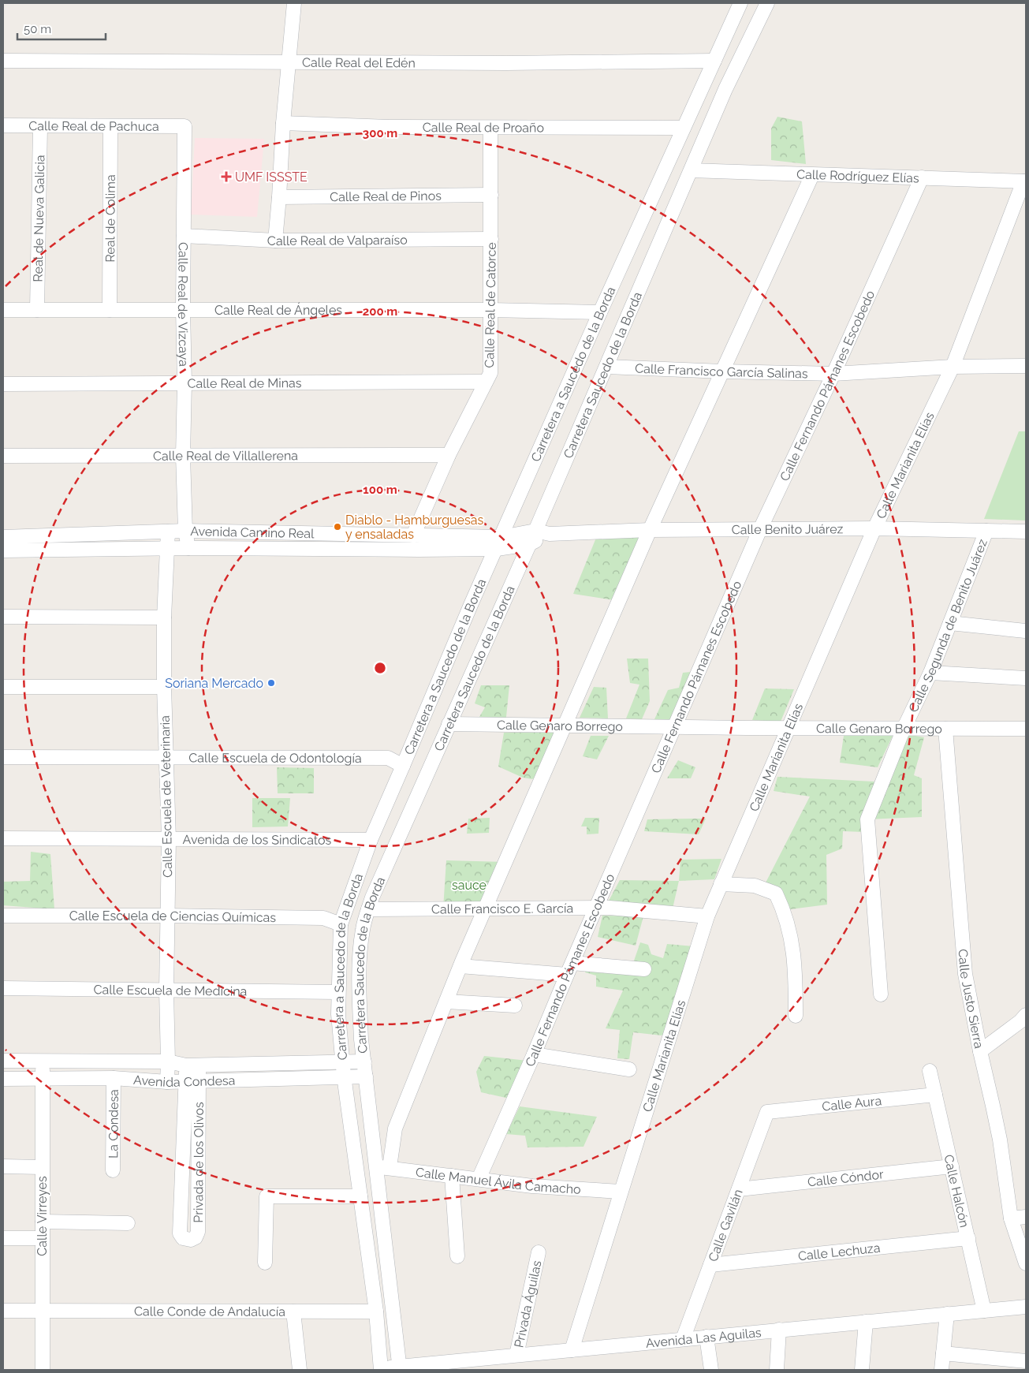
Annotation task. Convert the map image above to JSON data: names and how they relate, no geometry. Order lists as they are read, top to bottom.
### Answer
{
  "streets": {
    "street": [
      "Calle Real del Edén",
      "Calle Real de Pachuca",
      "Calle Real de Proaño",
      "Calle Rodríguez Elías",
      "Calle Real de Pinos",
      "Real de Nueva Galicia",
      "Real de Colima",
      "Calle Real de Valparaíso",
      "Calle Real de Vizcaya",
      "Calle Real de Catorce",
      "Calle Real de Ángeles",
      "Calle Francisco García Salinas",
      "Carretera a Saucedo de la Borda",
      "Carretera Saucedo de la Borda",
      "Calle Real de Minas",
      "Calle Fernando Pámanes Escobedo",
      "Calle Real de Villallerena",
      "Calle Marianita Elías",
      "Calle Benito Juárez",
      "Avenida Camino Real",
      "Calle Segunda de Benito Juárez",
      "Calle Genaro Borrego",
      "Calle Escuela de Odontología",
      "Calle Escuela de Veterinaria",
      "Avenida de los Sindicatos",
      "Calle Francisco E. García",
      "Calle Escuela de Ciencias Químicas",
      "Calle Escuela de Medicina",
      "Calle Justo Sierra",
      "Avenida Condesa",
      "Calle Aura",
      "La Condesa",
      "Privada de los Olivos",
      "Calle Cóndor",
      "Calle Manuel Ávila Camacho",
      "Calle Halcón",
      "Calle Virreyes",
      "Calle Gavilán",
      "Calle Lechuza",
      "Privada Águilas",
      "Calle Conde de Andalucía",
      "Avenida Las Aguilas"
    ]
  },
  "crossings": [
    ["Calle Real del Edén", "Carretera a Saucedo de la Borda"],
    ["Calle Real de Pachuca", "Real de Nueva Galicia"],
    ["Calle Real de Pachuca", "Real de Colima"],
    ["Calle Real de Pachuca", "Calle Real de Vizcaya"],
    ["Calle Real de Proaño", "Calle Real de Catorce"],
    ["Calle Real de Proaño", "Carretera a Saucedo de la Borda"],
    ["Calle Rodríguez Elías", "Carretera Saucedo de la Borda"],
    ["Calle Rodríguez Elías", "Calle Fernando Pámanes Escobedo"],
    ["Calle Rodríguez Elías", "Calle Marianita Elías"],
    ["Calle Real de Pinos", "Calle Real de Catorce"],
    ["Real de Nueva Galicia", "Calle Real de Ángeles"],
    ["Real de Colima", "Calle Real de Ángeles"],
    ["Calle Real de Valparaíso", "Calle Real de Vizcaya"],
    ["Calle Real de Valparaíso", "Calle Real de Catorce"],
    ["Calle Real de Vizcaya", "Calle Real de Ángeles"],
    ["Calle Real de Vizcaya", "Calle Real de Minas"],
    ["Calle Real de Vizcaya", "Calle Real de Villallerena"],
    ["Calle Real de Vizcaya", "Avenida Camino Real"],
    ["Calle Real de Catorce", "Calle Real de Ángeles"],
    ["Calle Real de Catorce", "Calle Real de Minas"],
    ["Calle Real de Catorce", "Calle Real de Villallerena"],
    ["Calle Real de Catorce", "Avenida Camino Real"],
    ["Calle Real de Ángeles", "Carretera a Saucedo de la Borda"],
    ["Calle Francisco García Salinas", "Carretera Saucedo de la Borda"],
    ["Calle Francisco García Salinas", "Calle Fernando Pámanes Escobedo"],
    ["Calle Francisco García Salinas", "Calle Marianita Elías"],
    ["Carretera a Saucedo de la Borda", "Calle Benito Juárez"],
    ["Carretera a Saucedo de la Borda", "Avenida Camino Real"],
    ["Carretera a Saucedo de la Borda", "Calle Escuela de Odontología"],
    ["Carretera a Saucedo de la Borda", "Avenida de los Sindicatos"],
    ["Carretera a Saucedo de la Borda", "Calle Escuela de Ciencias Químicas"],
    ["Carretera a Saucedo de la Borda", "Calle Escuela de Medicina"],
    ["Carretera a Saucedo de la Borda", "Avenida Condesa"],
    ["Carretera a Saucedo de la Borda", "Calle Conde de Andalucía"],
    ["Carretera a Saucedo de la Borda", "Avenida Las Aguilas"],
    ["Carretera Saucedo de la Borda", "Calle Benito Juárez"],
    ["Carretera Saucedo de la Borda", "Calle Genaro Borrego"],
    ["Carretera Saucedo de la Borda", "Calle Francisco E. García"],
    ["Carretera Saucedo de la Borda", "Avenida Condesa"],
    ["Carretera Saucedo de la Borda", "Calle Manuel Ávila Camacho"],
    ["Carretera Saucedo de la Borda", "Avenida Las Aguilas"],
    ["Calle Fernando Pámanes Escobedo", "Calle Benito Juárez"],
    ["Calle Fernando Pámanes Escobedo", "Calle Genaro Borrego"],
    ["Calle Fernando Pámanes Escobedo", "Calle Francisco E. García"],
    ["Calle Fernando Pámanes Escobedo", "Calle Manuel Ávila Camacho"],
    ["Calle Marianita Elías", "Calle Benito Juárez"],
    ["Calle Marianita Elías", "Calle Genaro Borrego"],
    ["Calle Marianita Elías", "Calle Francisco E. García"],
    ["Calle Marianita Elías", "Calle Manuel Ávila Camacho"],
    ["Calle Marianita Elías", "Avenida Las Aguilas"],
    ["Calle Benito Juárez", "Avenida Camino Real"],
    ["Calle Benito Juárez", "Calle Segunda de Benito Juárez"],
    ["Avenida Camino Real", "Calle Escuela de Veterinaria"],
    ["Calle Segunda de Benito Juárez", "Calle Genaro Borrego"],
    ["Calle Genaro Borrego", "Calle Justo Sierra"],
    ["Calle Escuela de Odontología", "Calle Escuela de Veterinaria"],
    ["Calle Escuela de Veterinaria", "Avenida de los Sindicatos"],
    ["Calle Escuela de Veterinaria", "Calle Escuela de Ciencias Químicas"],
    ["Calle Escuela de Veterinaria", "Calle Escuela de Medicina"],
    ["Calle Escuela de Veterinaria", "Avenida Condesa"],
    ["Avenida Condesa", "La Condesa"],
    ["Avenida Condesa", "Privada de los Olivos"],
    ["Avenida Condesa", "Calle Virreyes"],
    ["Calle Aura", "Calle Halcón"],
    ["Calle Aura", "Calle Gavilán"],
    ["Calle Cóndor", "Calle Halcón"],
    ["Calle Cóndor", "Calle Gavilán"],
    ["Calle Halcón", "Calle Lechuza"],
    ["Calle Halcón", "Avenida Las Aguilas"],
    ["Calle Virreyes", "Calle Conde de Andalucía"],
    ["Calle Gavilán", "Calle Lechuza"],
    ["Calle Gavilán", "Avenida Las Aguilas"],
    ["Privada Águilas", "Avenida Las Aguilas"]
  ],
  "parks": ["sauce"],
  "places": {
    "health": ["UMF ISSSTE"],
    "other": ["Diablo - Hamburguesas y ensaladas", "Soriana Mercado"]
  },
  "scale_bar": "50 m",
  "rings": ["300 m", "200 m", "100 m"]
}
